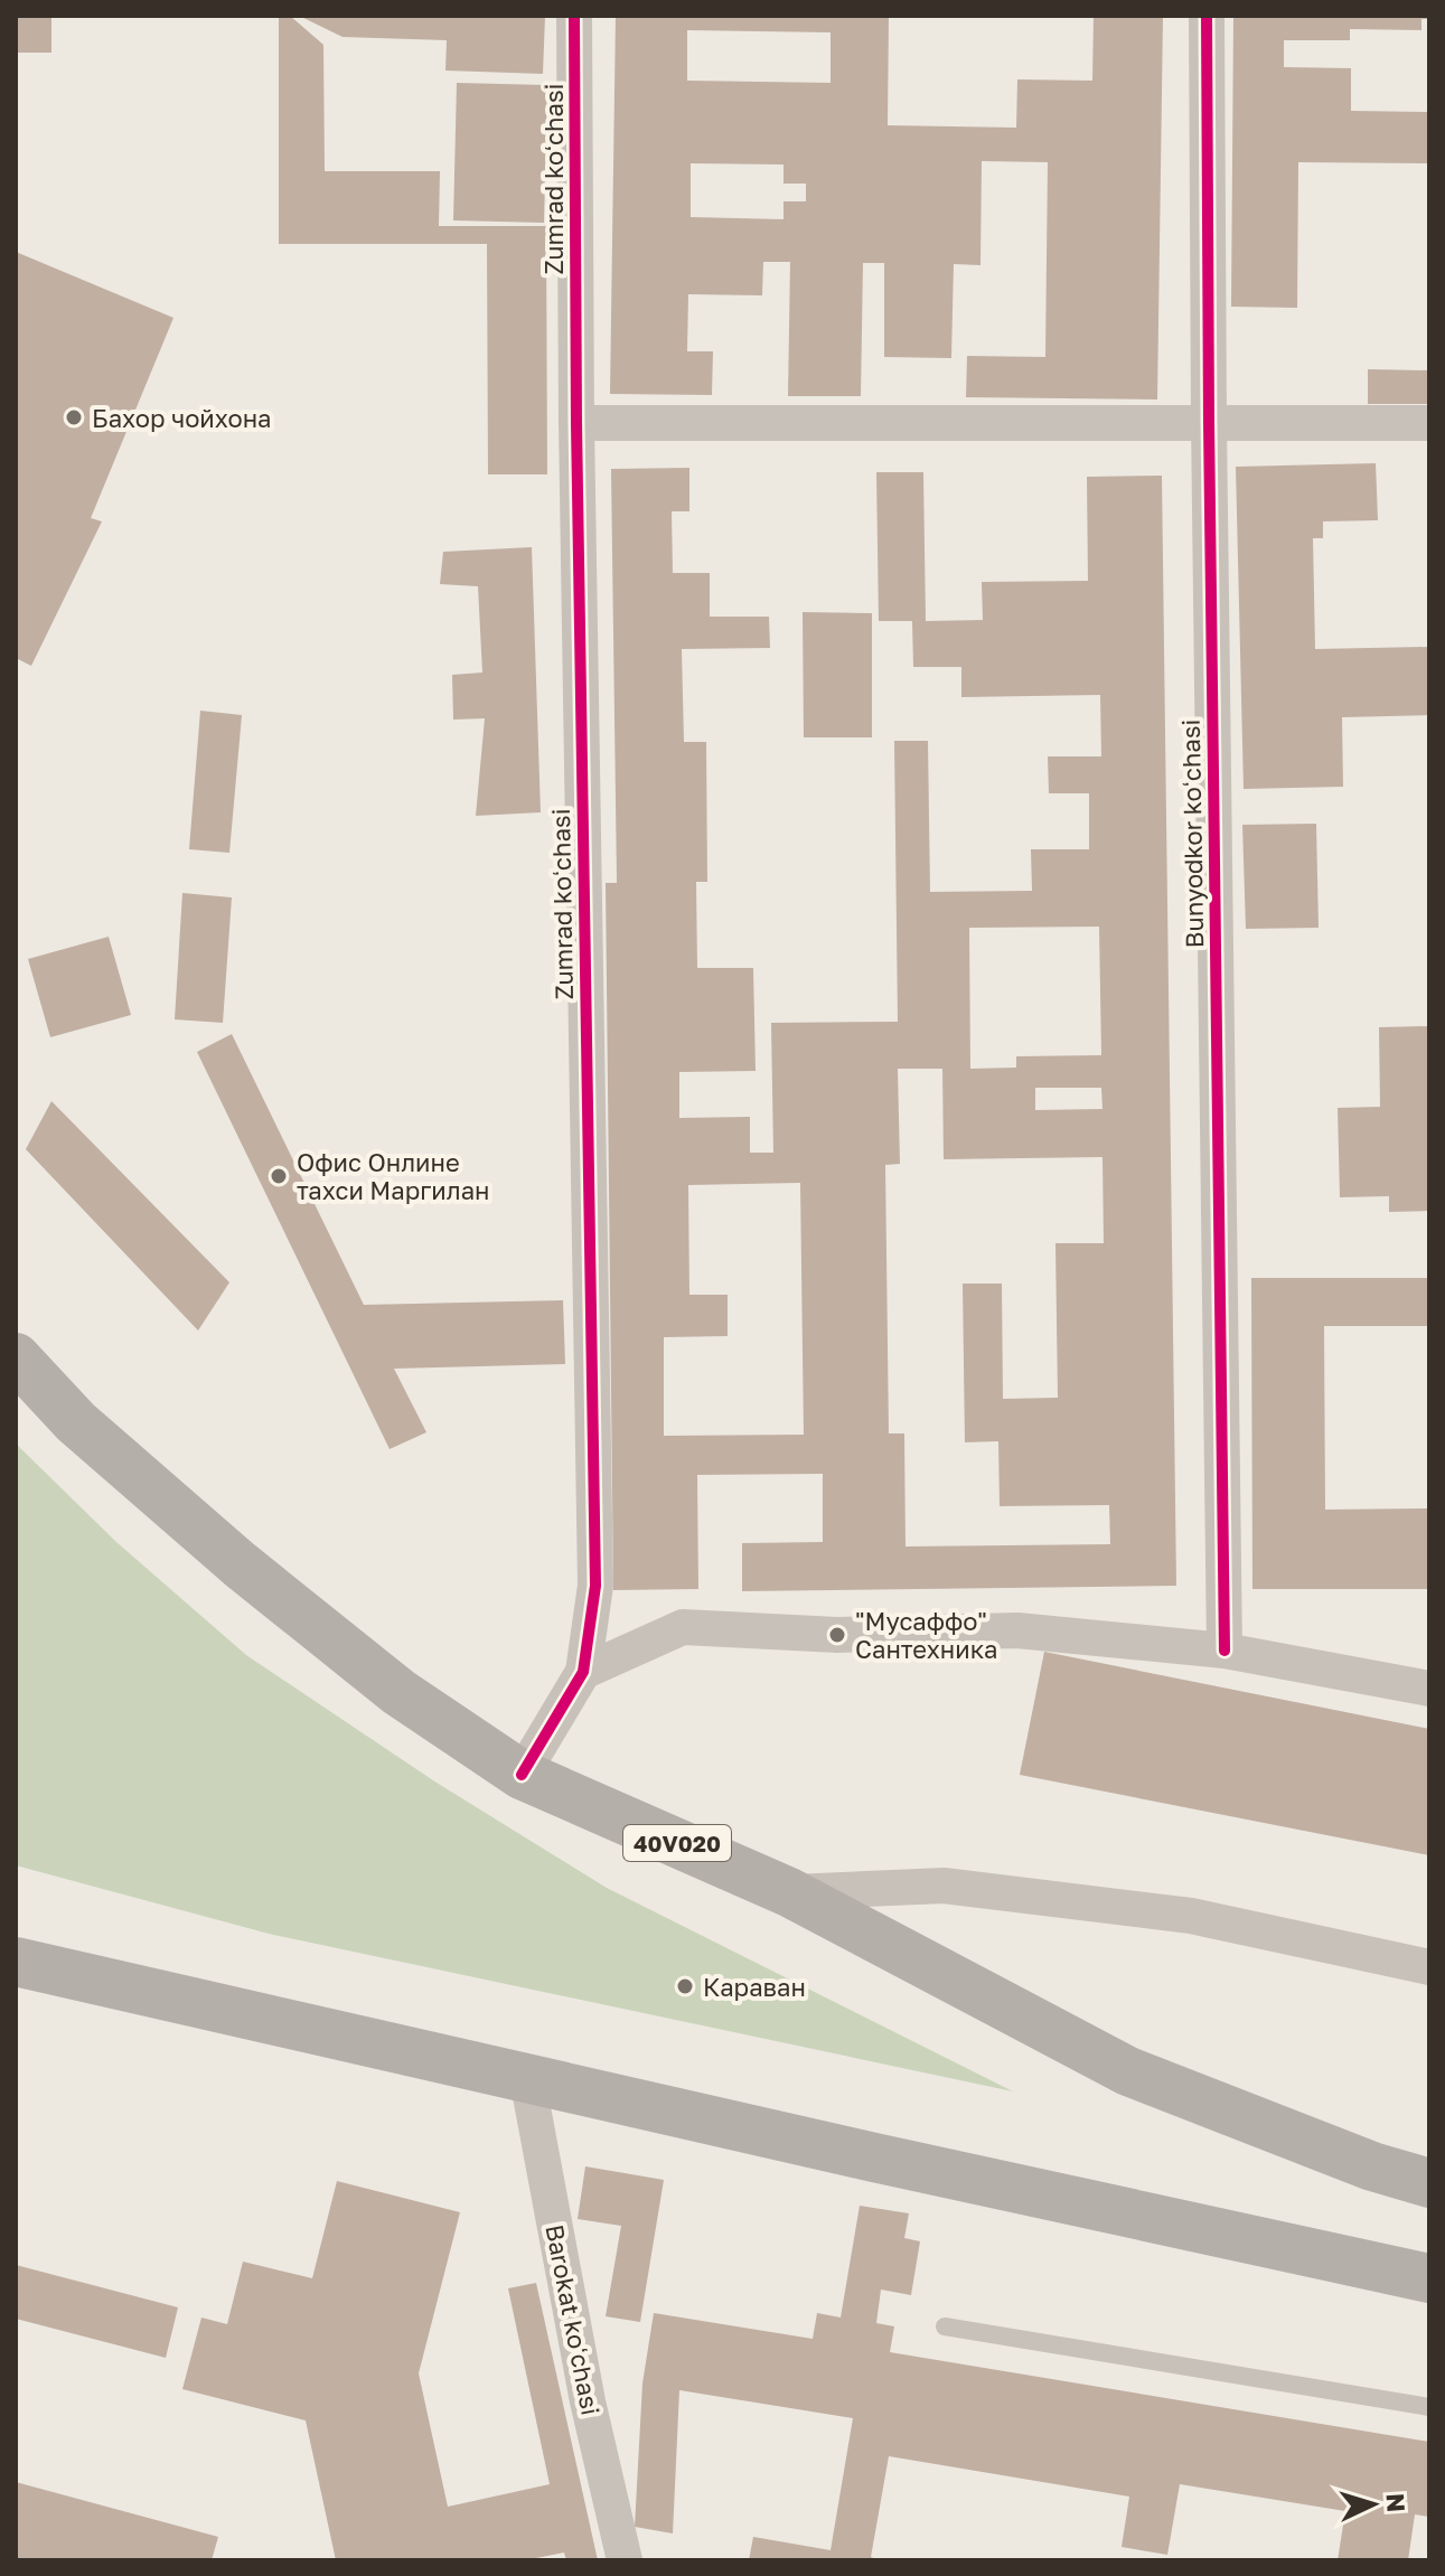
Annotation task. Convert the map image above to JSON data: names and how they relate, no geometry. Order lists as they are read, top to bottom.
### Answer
{
  "streets": {
    "main road": ["40V020"],
    "street": ["Zumrad koʻchasi", "Bunyodkor koʻchasi", "Barokat koʻchasi"]
  },
  "crossings": [
    ["Zumrad koʻchasi", "40V020"]
  ],
  "places": [
    "Бахор чойхона",
    "Офис Онлине тахси Маргилан",
    "\"Мусаффо\" Сантехника",
    "Караван"
  ],
  "north": "right"
}
